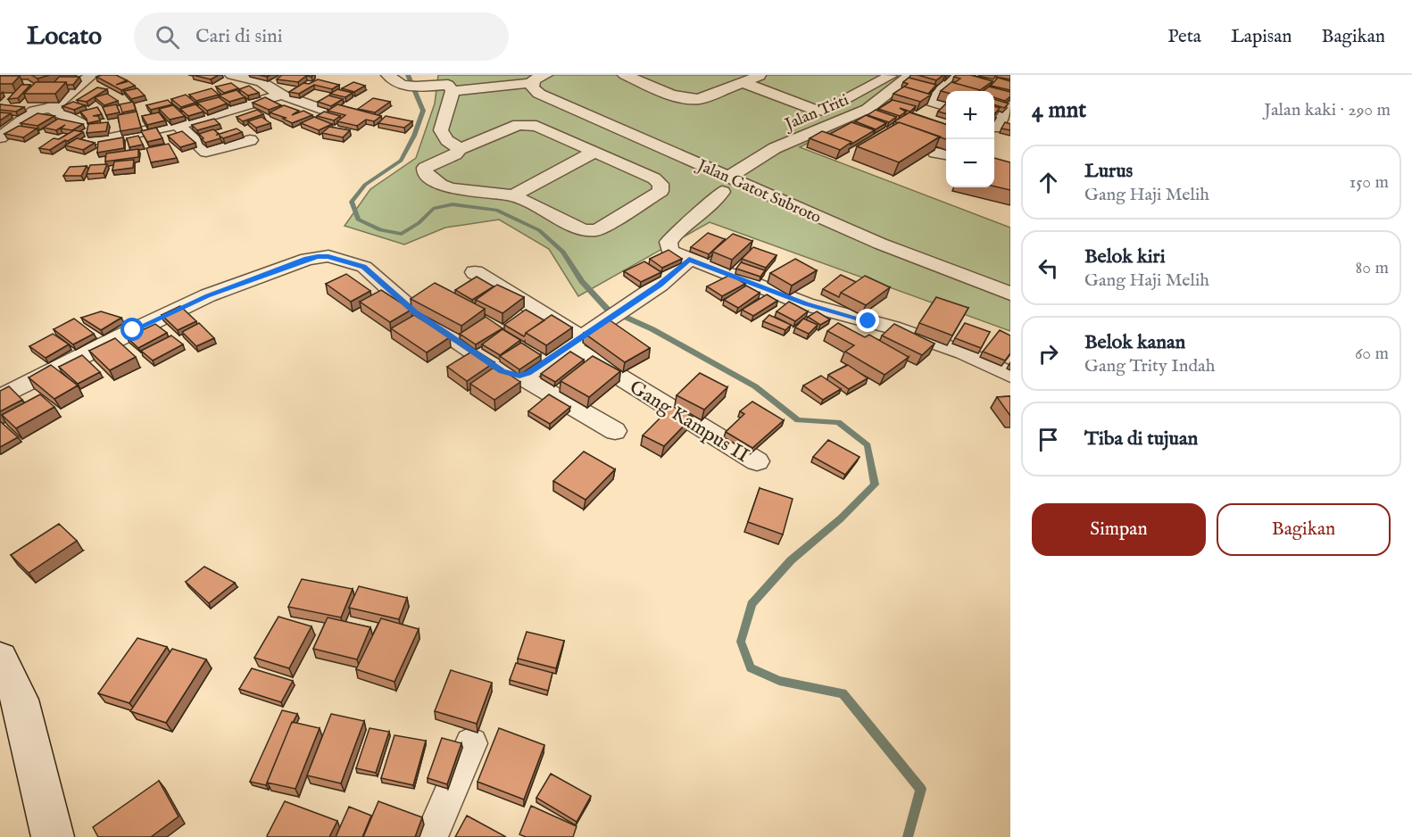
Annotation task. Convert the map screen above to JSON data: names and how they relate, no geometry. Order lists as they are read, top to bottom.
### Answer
{
  "streets": {
    "street": ["Jalan Triti", "Jalan Gatot Subroto", "Gang Kampus II"]
  },
  "page": {
    "header": "Locato",
    "search": "Cari di sini",
    "nav": ["Peta", "Lapisan", "Bagikan"],
    "heading": ["4 mnt", "Jalan kaki · 290 m"],
    "map_buttons": ["+", "−"],
    "list": [
      ["Lurus", "Gang Haji Melih", "150 m"],
      ["Belok kiri", "Gang Haji Melih", "80 m"],
      ["Belok kanan", "Gang Trity Indah", "60 m"],
      "Tiba di tujuan"
    ],
    "buttons": ["Simpan", "Bagikan"]
  }
}
